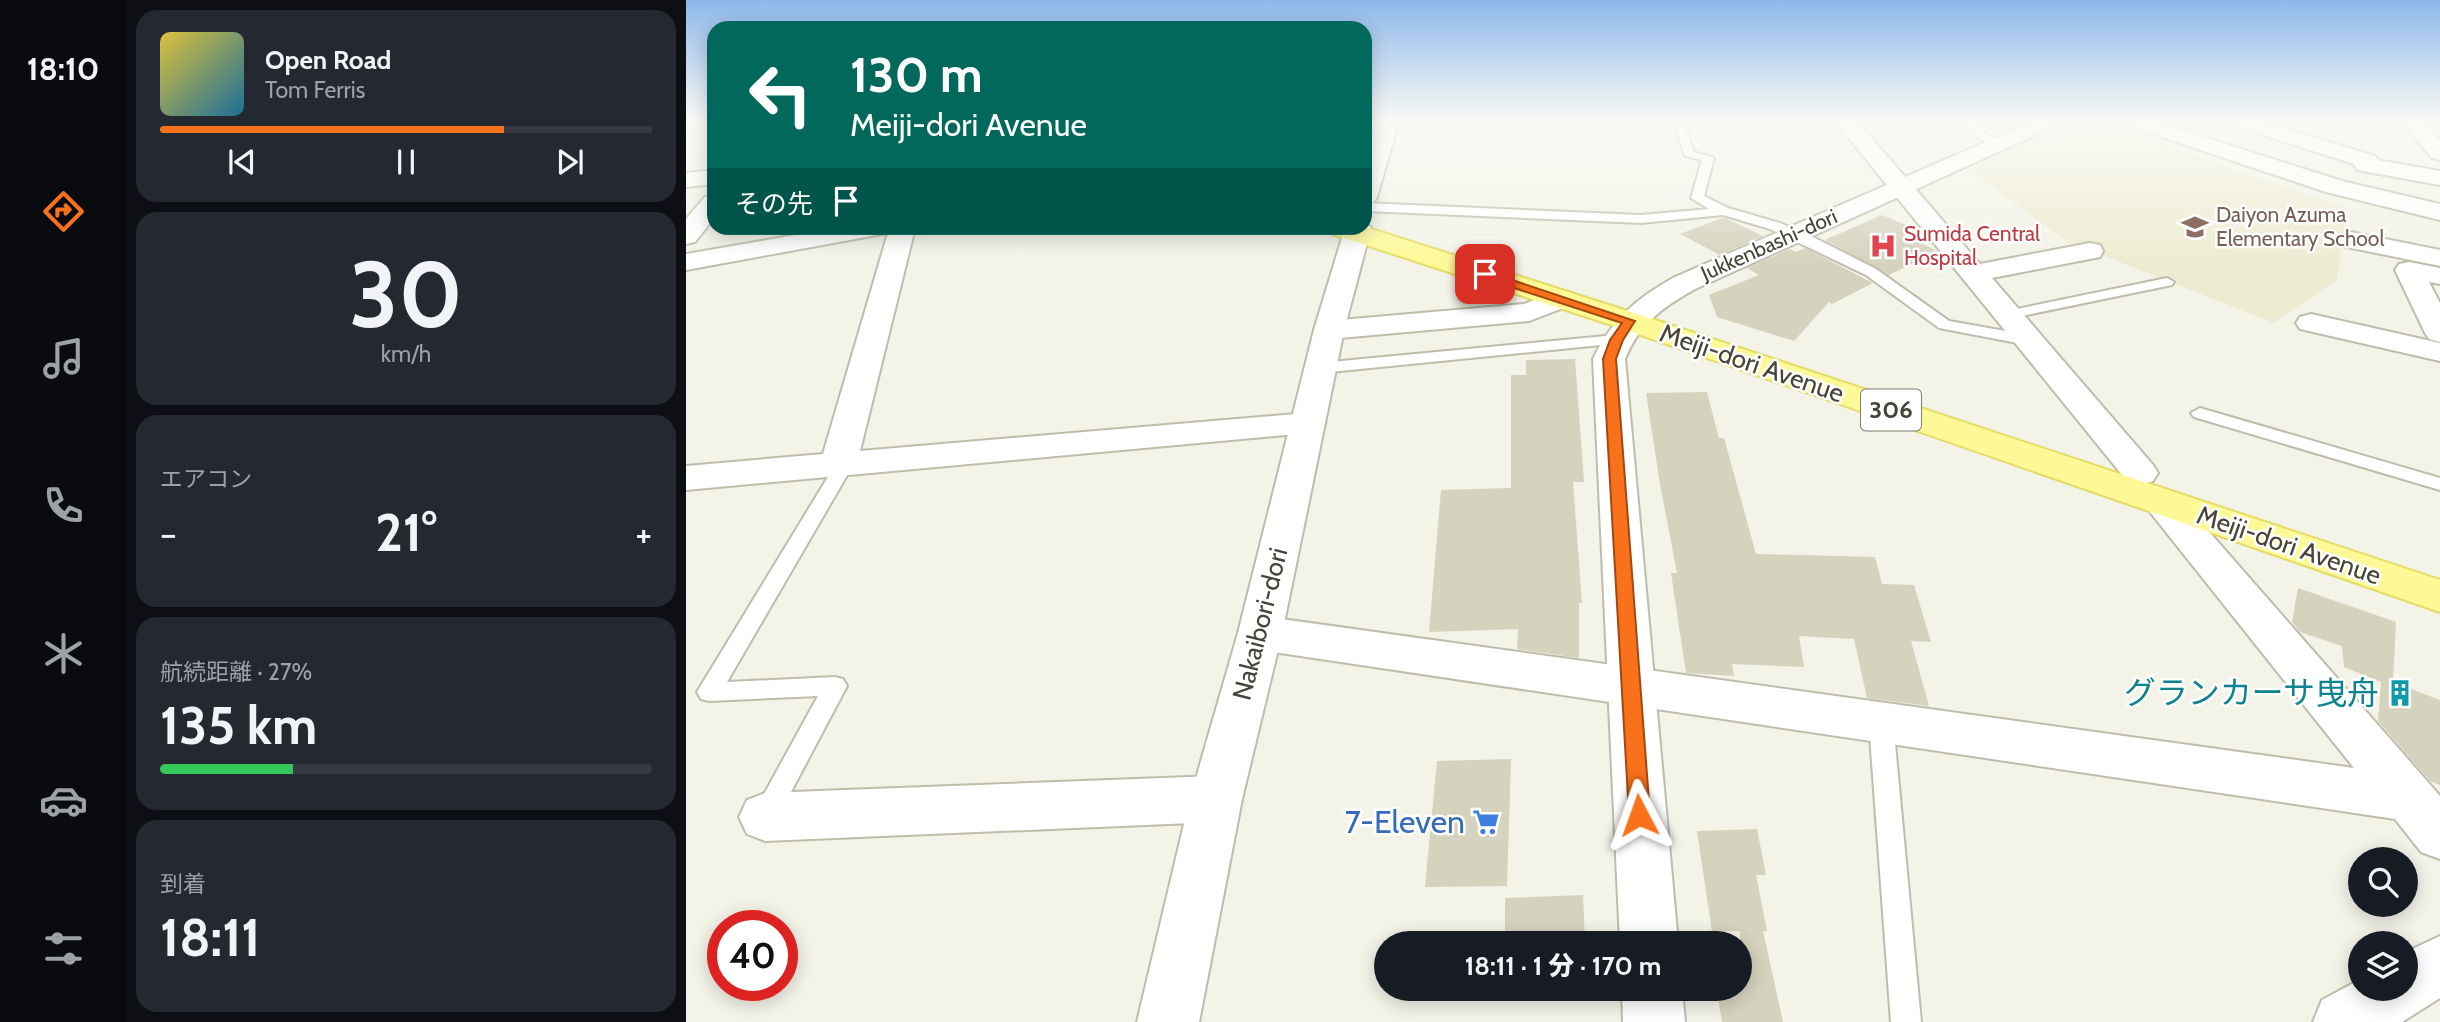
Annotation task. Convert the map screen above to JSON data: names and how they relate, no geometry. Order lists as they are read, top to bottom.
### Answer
{
  "streets": {
    "main road": ["Meiji-dori Avenue", "306"],
    "street": ["Jukkenbashi-dori", "Nakaibori-dori"]
  },
  "crossings": [
    ["Jukkenbashi-dori", "Meiji-dori Avenue"]
  ],
  "places": {
    "school or university": ["Daiyon Azuma Elementary School"],
    "hospital": ["Sumida Central Hospital"],
    "building": ["グランカーサ曳舟"],
    "supermarket": ["7-Eleven"]
  },
  "page": {
    "tabs": "18:10",
    "turn": ["130 m", "Meiji-dori Avenue"],
    "song": ["Open Road", "Tom Ferris"],
    "then": "その先",
    "tile": [
      ["30", "km/h"],
      "エアコン",
      ["航続距離 · 27%", "135 km"],
      ["到着", "18:11"]
    ],
    "heat": ["−", "21°", "+"],
    "limit": "40",
    "trip": "18:11 · 1 分 · 170 m"
  }
}
